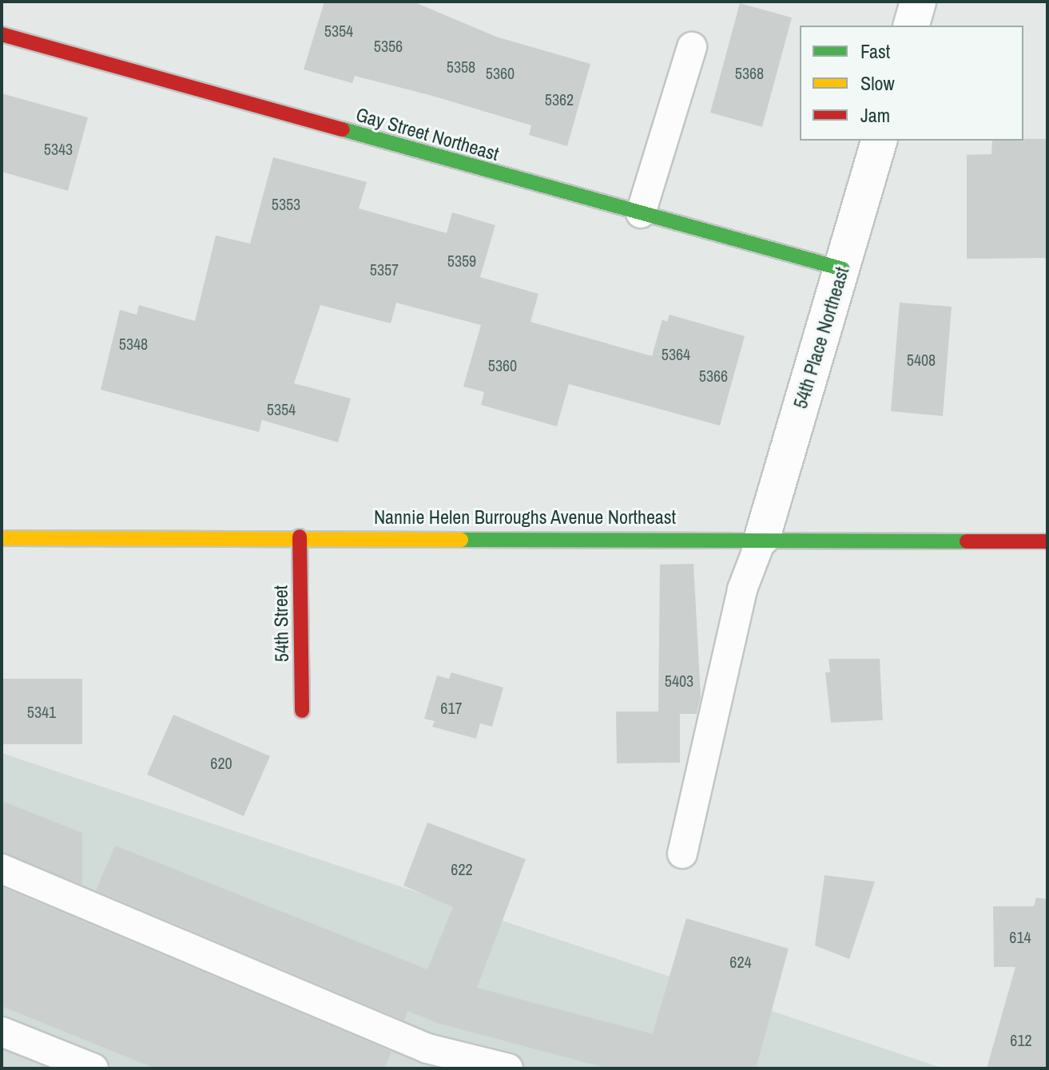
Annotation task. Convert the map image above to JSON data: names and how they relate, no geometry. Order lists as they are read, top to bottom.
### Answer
{
  "streets": {
    "street": [
      "Gay Street Northeast",
      "54th Place Northeast",
      "Nannie Helen Burroughs Avenue Northeast",
      "54th Street"
    ]
  },
  "crossings": [
    ["Gay Street Northeast", "54th Place Northeast"],
    ["54th Place Northeast", "Nannie Helen Burroughs Avenue Northeast"],
    ["Nannie Helen Burroughs Avenue Northeast", "54th Street"]
  ],
  "house_numbers": [
    "5354",
    "5356",
    "5358",
    "5360",
    "5368",
    "5362",
    "5343",
    "5353",
    "5359",
    "5357",
    "5348",
    "5364",
    "5408",
    "5360",
    "5366",
    "5354",
    "5403",
    "617",
    "5341",
    "620",
    "622",
    "614",
    "624",
    "612"
  ],
  "legend": ["Fast", "Slow", "Jam"]
}
